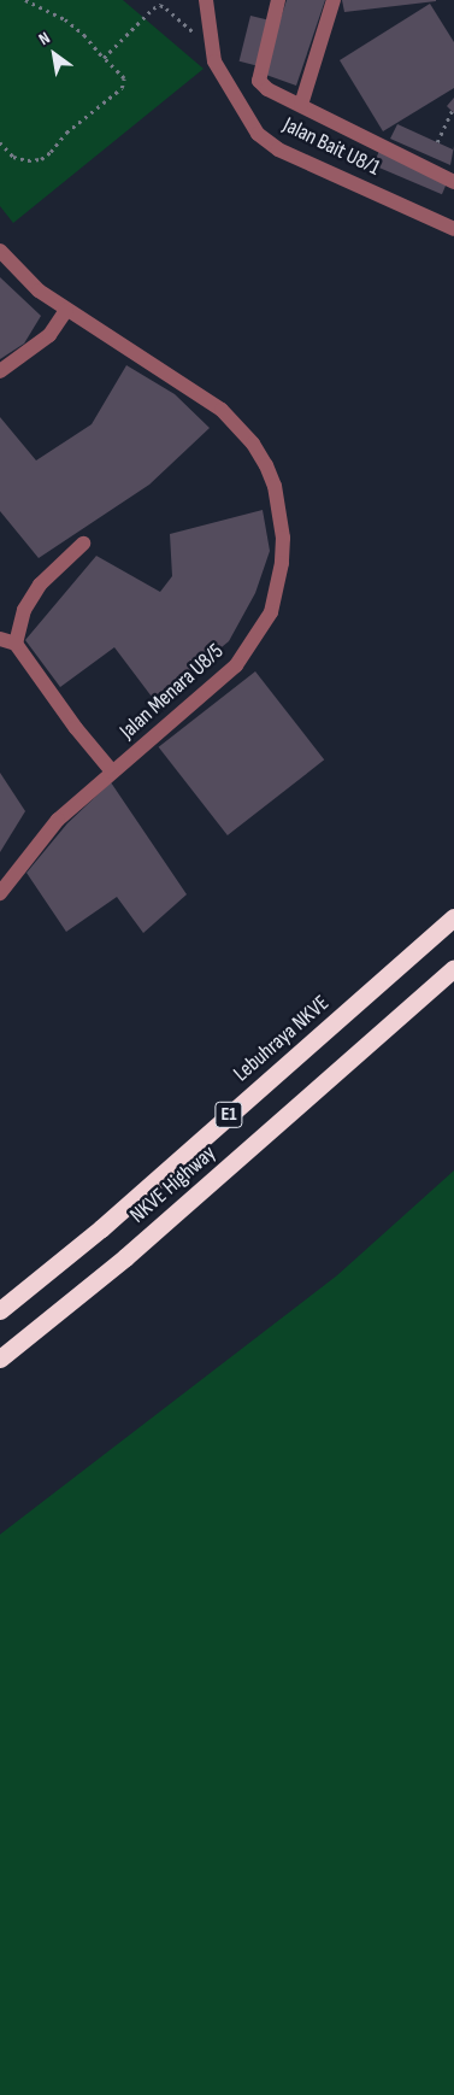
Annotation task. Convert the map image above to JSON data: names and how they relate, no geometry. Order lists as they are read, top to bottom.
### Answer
{
  "streets": {
    "highway": ["Lebuhraya NKVE", "E1", "NKVE Highway"],
    "street": ["Jalan Bait U8/1", "Jalan Menara U8/5"]
  },
  "north": "top left"
}
